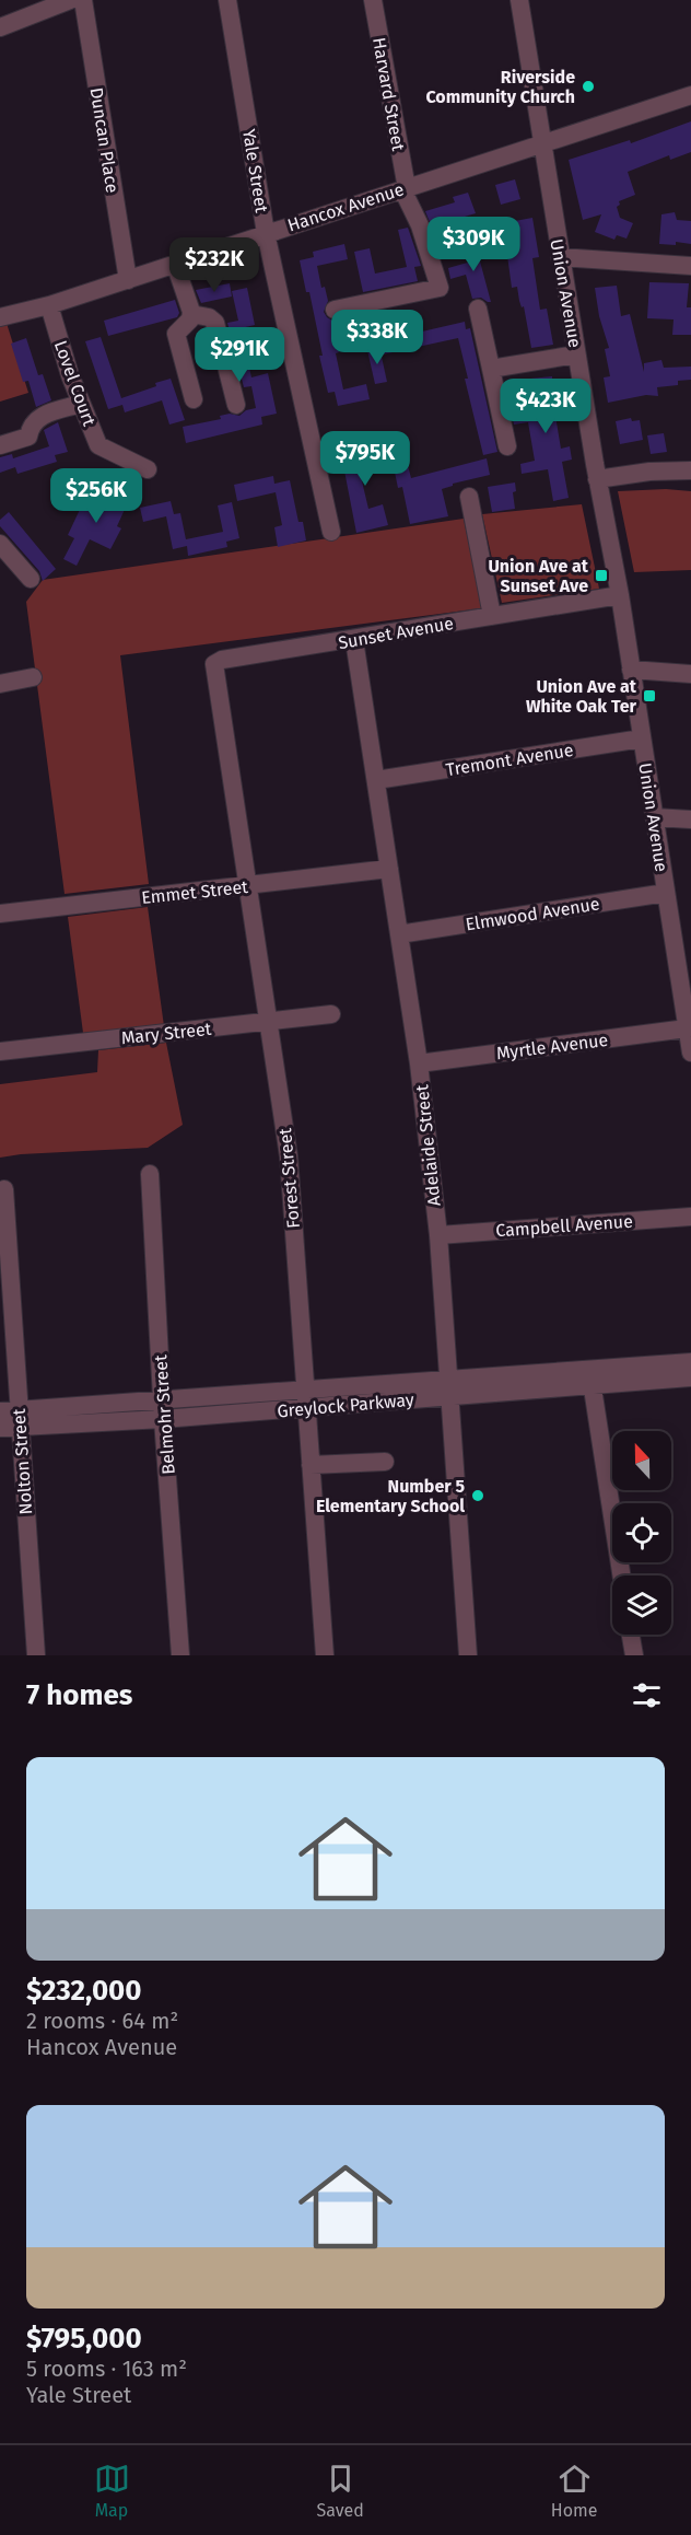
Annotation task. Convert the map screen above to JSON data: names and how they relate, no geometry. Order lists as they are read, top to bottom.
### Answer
{
  "streets": {
    "street": [
      "Harvard Street",
      "Duncan Place",
      "Yale Street",
      "Hancox Avenue",
      "Union Avenue",
      "Lovel Court",
      "Sunset Avenue",
      "Tremont Avenue",
      "Emmet Street",
      "Elmwood Avenue",
      "Mary Street",
      "Myrtle Avenue",
      "Adelaide Street",
      "Forest Street",
      "Campbell Avenue",
      "Greylock Parkway",
      "Belmohr Street",
      "Nolton Street"
    ]
  },
  "crossings": [
    ["Harvard Street", "Hancox Avenue"],
    ["Duncan Place", "Hancox Avenue"],
    ["Yale Street", "Hancox Avenue"],
    ["Hancox Avenue", "Union Avenue"],
    ["Hancox Avenue", "Lovel Court"],
    ["Union Avenue", "Sunset Avenue"],
    ["Union Avenue", "Tremont Avenue"],
    ["Union Avenue", "Elmwood Avenue"],
    ["Union Avenue", "Myrtle Avenue"],
    ["Sunset Avenue", "Adelaide Street"],
    ["Sunset Avenue", "Forest Street"],
    ["Tremont Avenue", "Adelaide Street"],
    ["Emmet Street", "Adelaide Street"],
    ["Emmet Street", "Forest Street"],
    ["Elmwood Avenue", "Adelaide Street"],
    ["Mary Street", "Forest Street"],
    ["Myrtle Avenue", "Adelaide Street"],
    ["Adelaide Street", "Campbell Avenue"],
    ["Adelaide Street", "Greylock Parkway"],
    ["Forest Street", "Greylock Parkway"],
    ["Greylock Parkway", "Belmohr Street"],
    ["Greylock Parkway", "Nolton Street"]
  ],
  "places": {
    "other": ["Riverside Community Church", "Number 5 Elementary School"],
    "transit": ["Union Ave at Sunset Ave", "Union Ave at White Oak Ter"]
  },
  "north": "top",
  "page": {
    "price": [
      "$309K",
      "$232K",
      "$338K",
      "$291K",
      "$423K",
      "$795K",
      "$256K"
    ],
    "heading": "7 homes",
    "list": [
      {
        "name": "$232,000",
        "note": "2 rooms · 64 m² · Hancox Avenue"
      },
      {
        "name": "$795,000",
        "note": "5 rooms · 163 m² · Yale Street"
      }
    ],
    "tabs": ["Map", "Saved", "Home"]
  }
}
